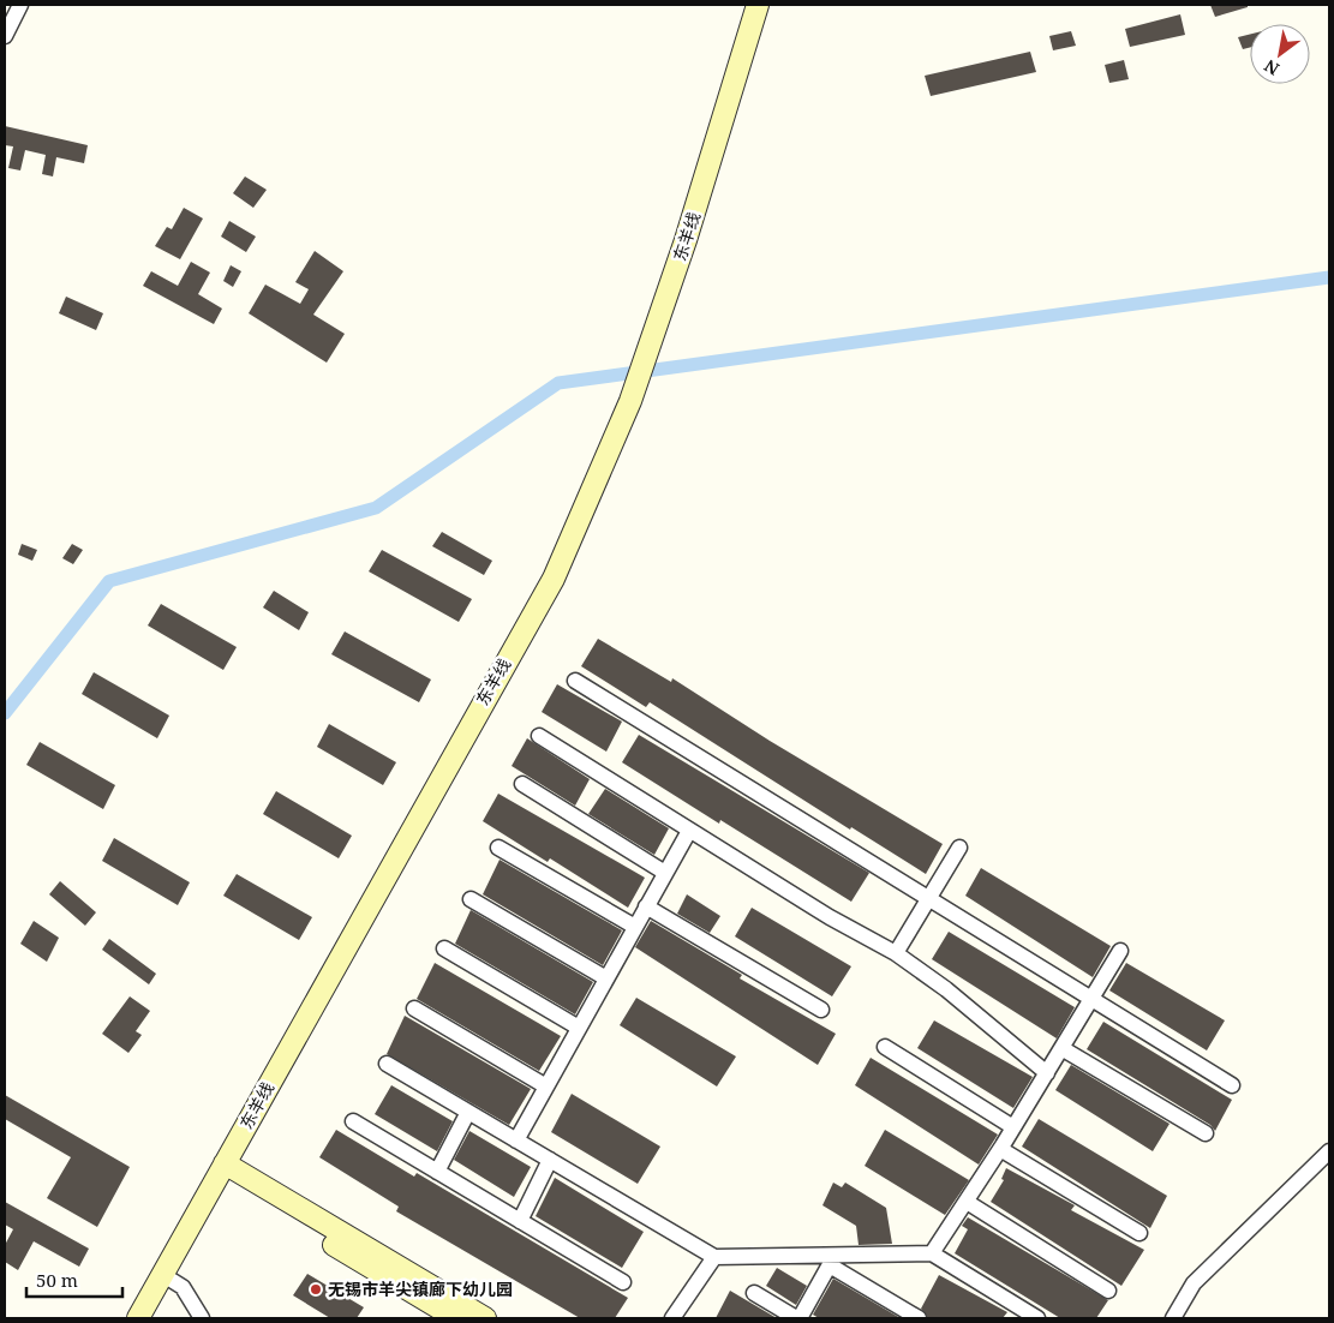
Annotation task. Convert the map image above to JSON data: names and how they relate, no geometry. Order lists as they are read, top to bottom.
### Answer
{
  "streets": {
    "main road": ["东羊线"]
  },
  "places": ["无锡市羊尖镇廊下幼儿园"],
  "scale_bar": "50 m",
  "north": "bottom left"
}
